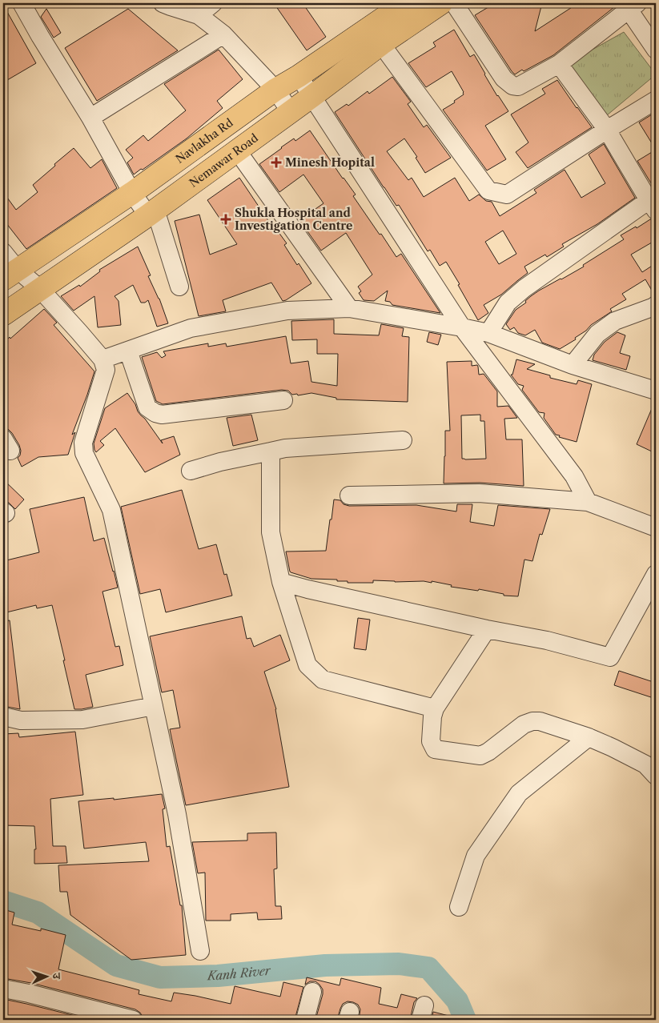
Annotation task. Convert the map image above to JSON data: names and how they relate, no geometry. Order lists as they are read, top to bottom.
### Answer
{
  "streets": {
    "main road": ["Navlakha Rd", "Nemawar Road"]
  },
  "water": ["Kanh River"],
  "places": {
    "health": ["Minesh Hopital", "Shukla Hospital and Investigation Centre"]
  },
  "north": "right"
}
